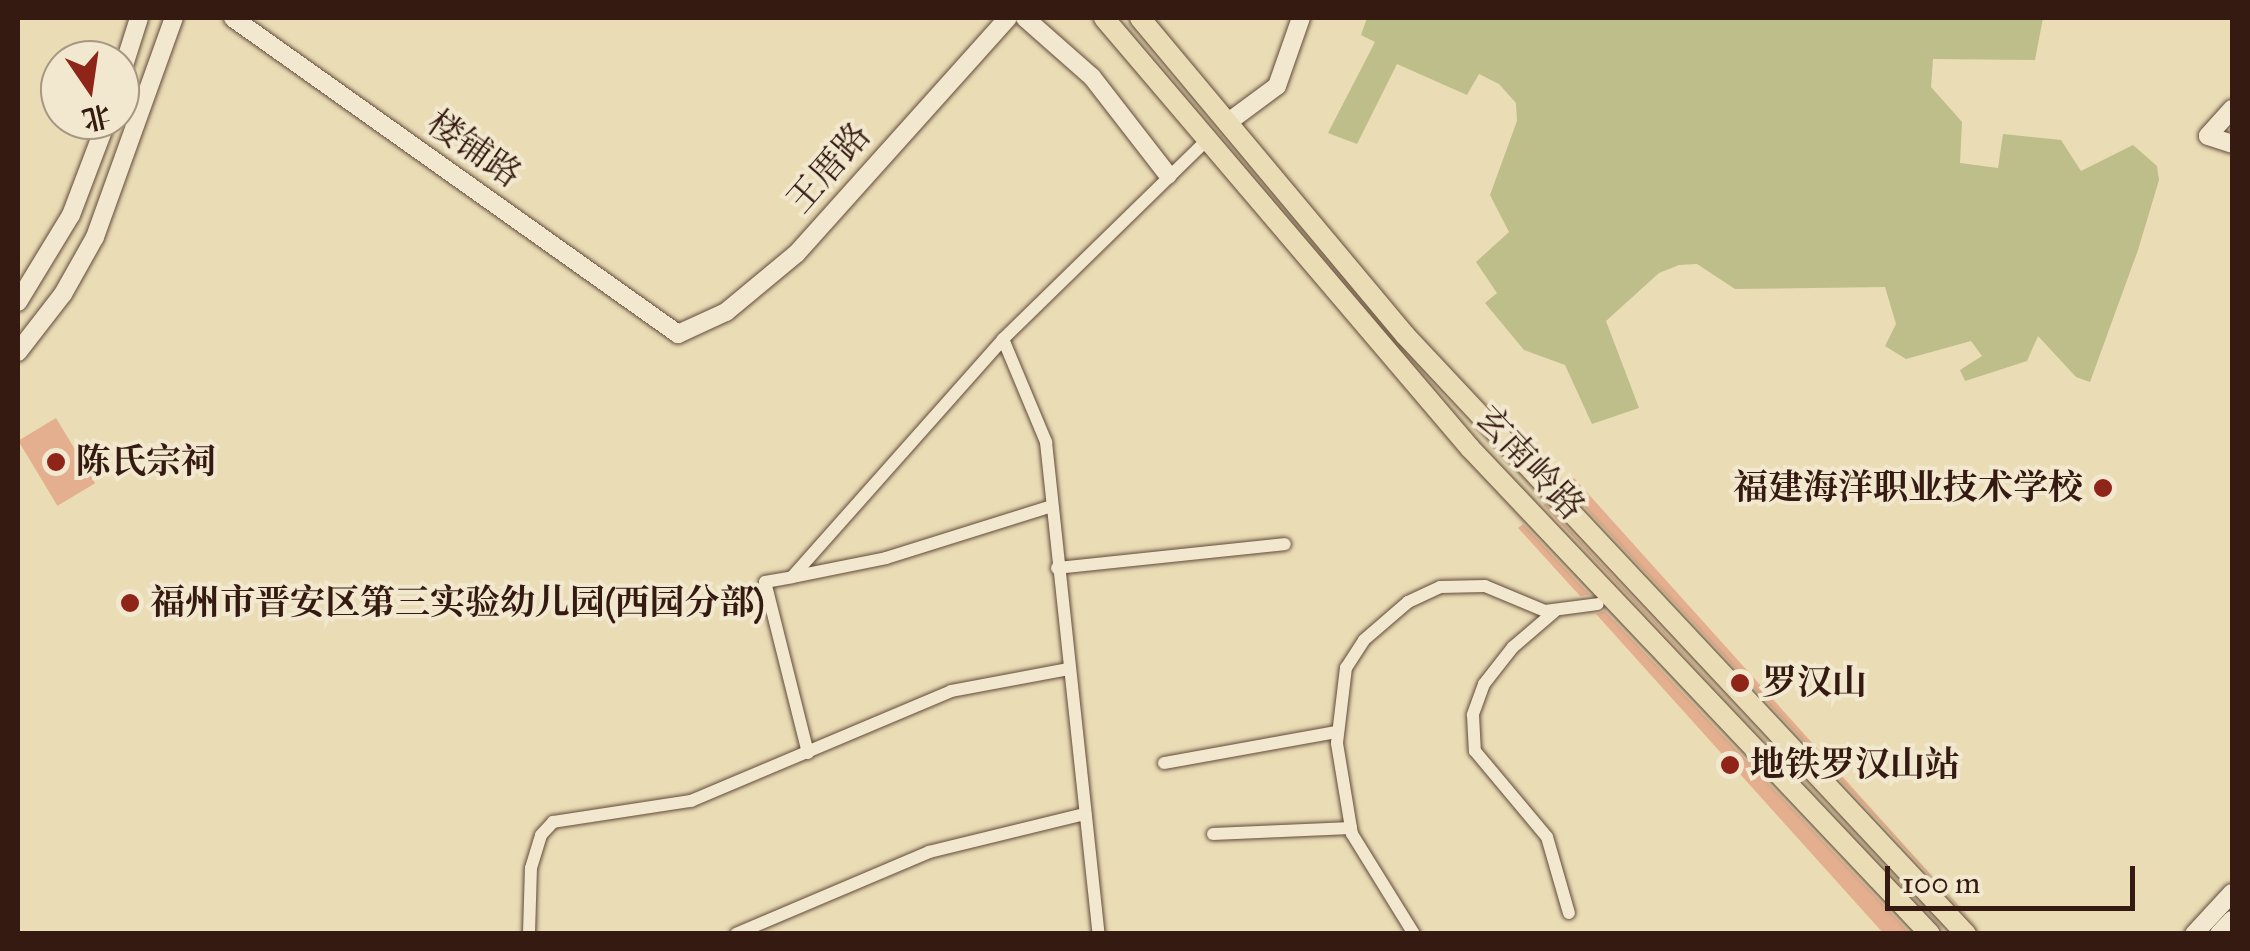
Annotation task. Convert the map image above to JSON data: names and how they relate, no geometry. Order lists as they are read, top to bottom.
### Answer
{
  "streets": {
    "main road": ["玄南岭路"],
    "street": ["楼铺路", "王厝路"]
  },
  "crossings": [
    ["楼铺路", "王厝路"]
  ],
  "places": [
    "陈氏宗祠",
    "福建海洋职业技术学校",
    "福州市晋安区第三实验幼儿园(西园分部)",
    "罗汉山",
    "地铁罗汉山站"
  ],
  "scale_bar": "100 m",
  "north": "bottom"
}
